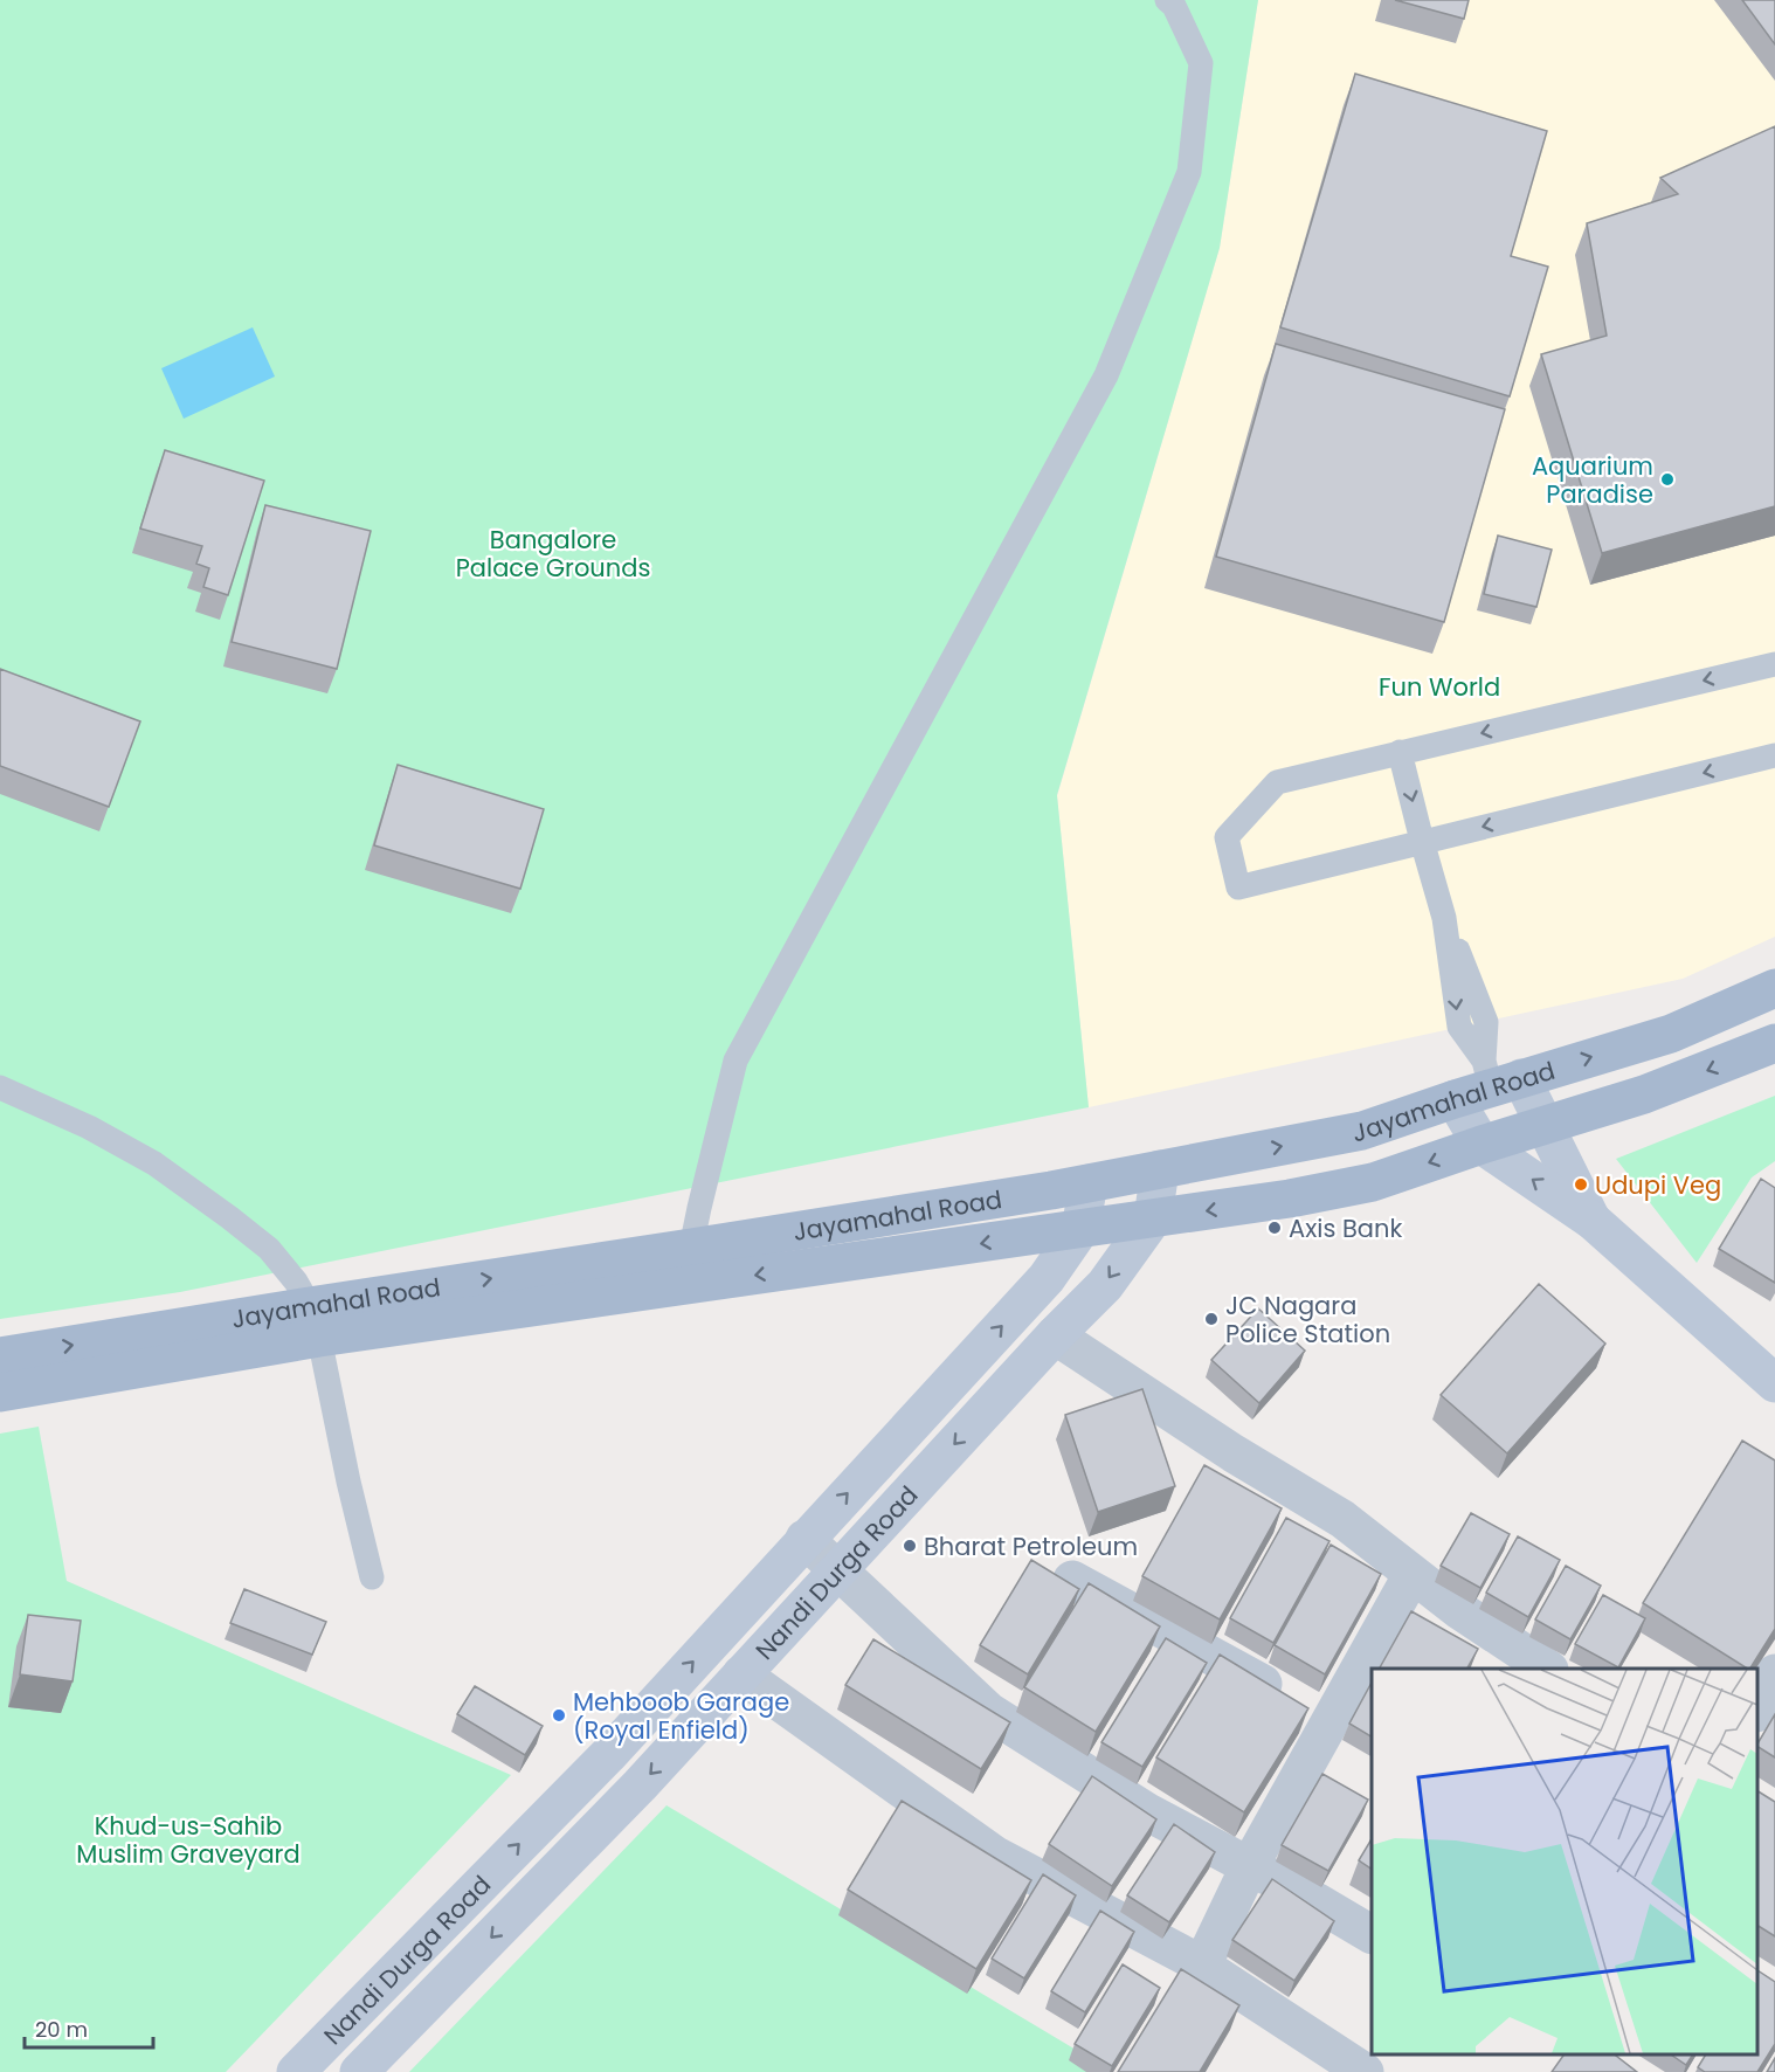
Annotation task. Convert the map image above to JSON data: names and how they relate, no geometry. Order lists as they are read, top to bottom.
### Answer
{
  "streets": {
    "main road": ["Jayamahal Road", "Nandi Durga Road"]
  },
  "crossings": [
    ["Jayamahal Road", "Nandi Durga Road"]
  ],
  "parks": ["Bangalore Palace Grounds", "Fun World", "Khud-us-Sahib Muslim Graveyard"],
  "places": [
    "Aquarium Paradise",
    "Udupi Veg",
    "Axis Bank",
    "JC Nagara Police Station",
    "Bharat Petroleum",
    "Mehboob Garage (Royal Enfield)"
  ],
  "scale_bar": "20 m"
}
